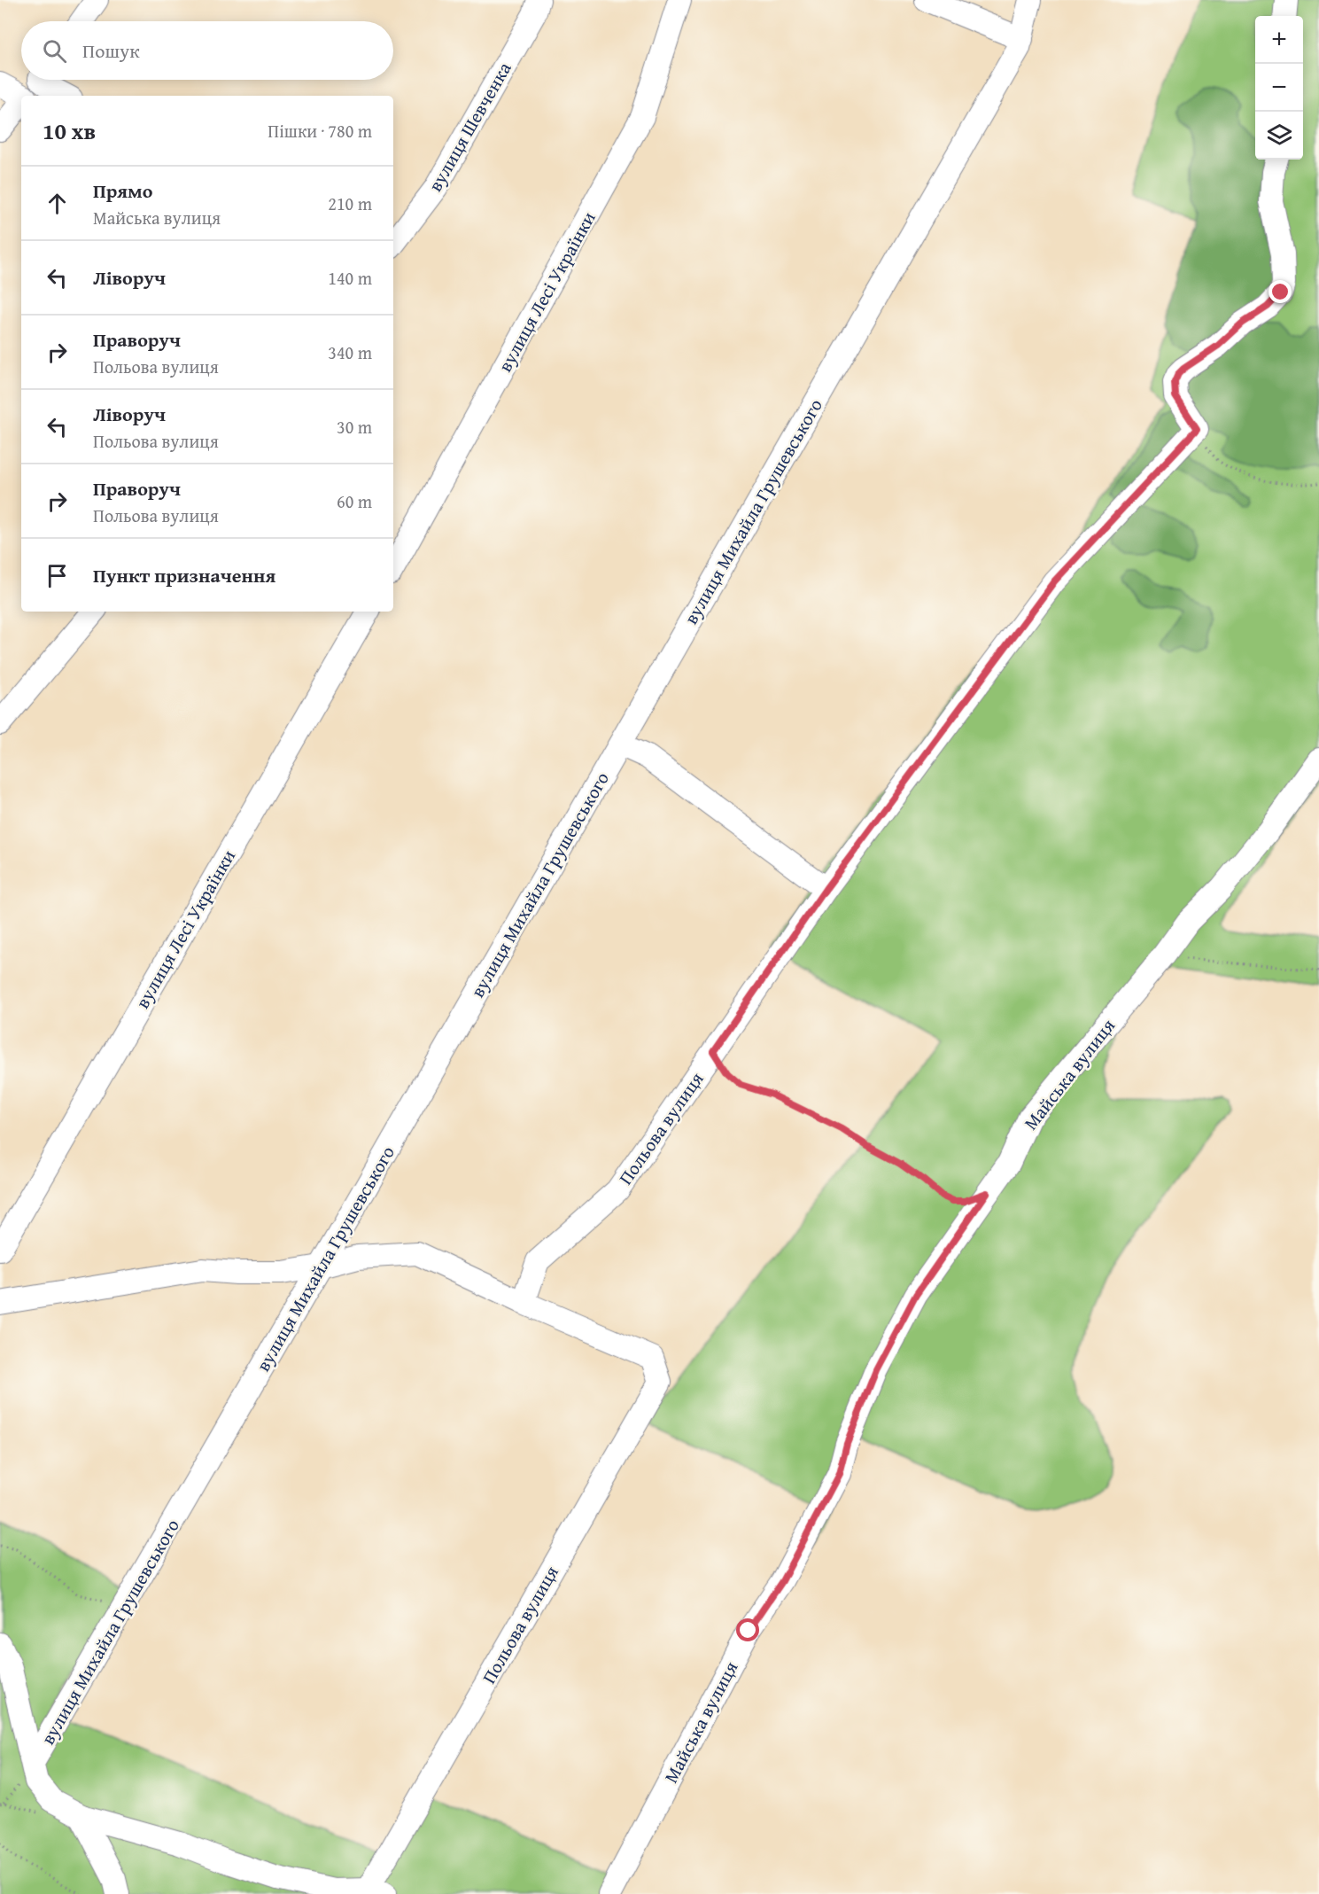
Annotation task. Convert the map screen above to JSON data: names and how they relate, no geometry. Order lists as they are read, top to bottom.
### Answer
{
  "streets": {
    "street": [
      "вулиця Шевченка",
      "вулиця Лесі Українки",
      "вулиця Михайла Грушевського",
      "Майська вулиця",
      "Польова вулиця"
    ]
  },
  "page": {
    "map_buttons": ["+", "−"],
    "search": "Пошук",
    "heading": ["10 хв", "Пішки · 780 m"],
    "list": [
      ["Прямо", "Майська вулиця", "210 m"],
      ["Ліворуч", "140 m"],
      ["Праворуч", "Польова вулиця", "340 m"],
      ["Ліворуч", "Польова вулиця", "30 m"],
      ["Праворуч", "Польова вулиця", "60 m"],
      "Пункт призначення"
    ]
  }
}
